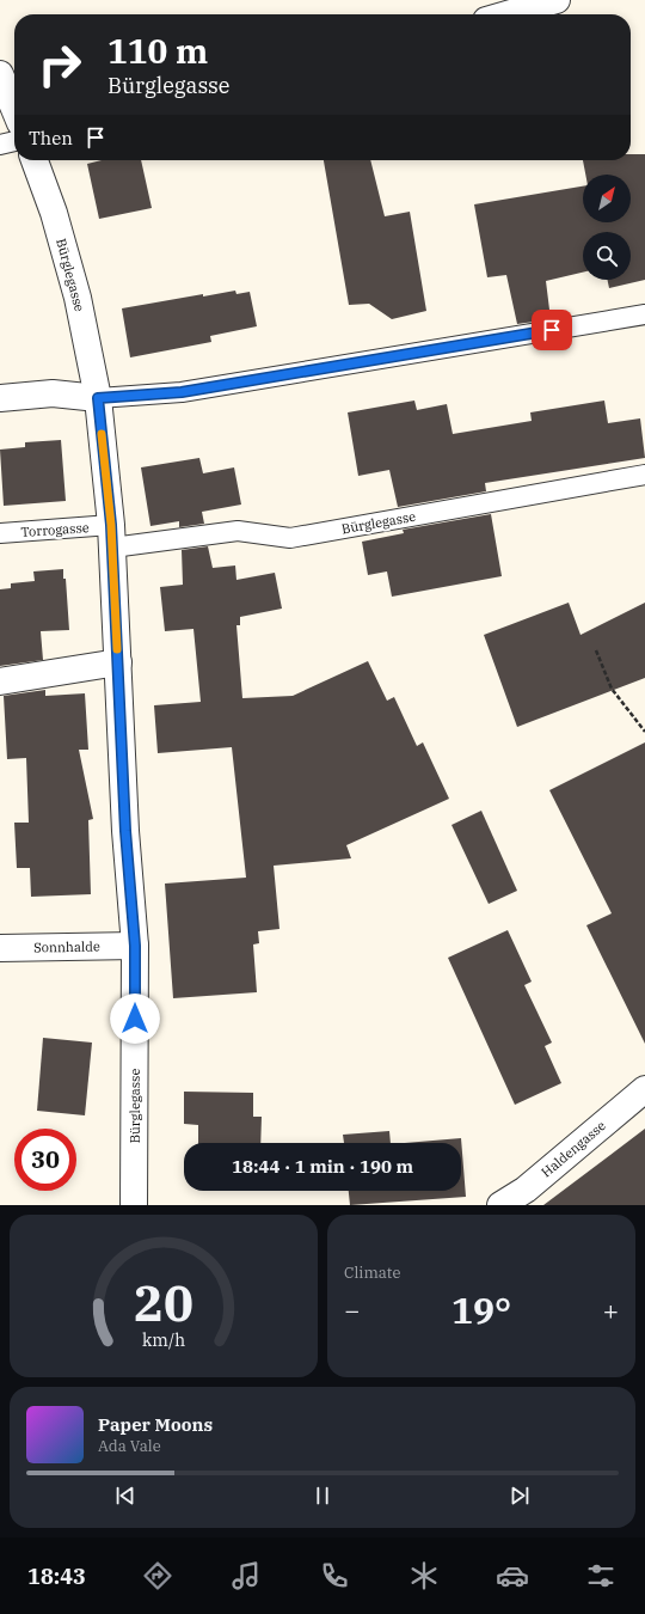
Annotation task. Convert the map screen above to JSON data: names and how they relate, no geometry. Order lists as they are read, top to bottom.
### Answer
{
  "streets": {
    "street": ["Bürglegasse", "Sonnhalde", "Haldengasse"],
    "lane": ["Torrogasse"]
  },
  "crossings": [
    ["Bürglegasse", "Torrogasse"],
    ["Bürglegasse", "Sonnhalde"]
  ],
  "north": "top right",
  "page": {
    "turn": ["110 m", "Bürglegasse"],
    "then": "Then",
    "limit": "30",
    "trip": "18:44 · 1 min · 190 m",
    "tile": "Climate",
    "heat": ["−", "19°", "+"],
    "song": ["Paper Moons", "Ada Vale"],
    "tabs": "18:43",
    "gauge": ["20", "km/h"]
  }
}
